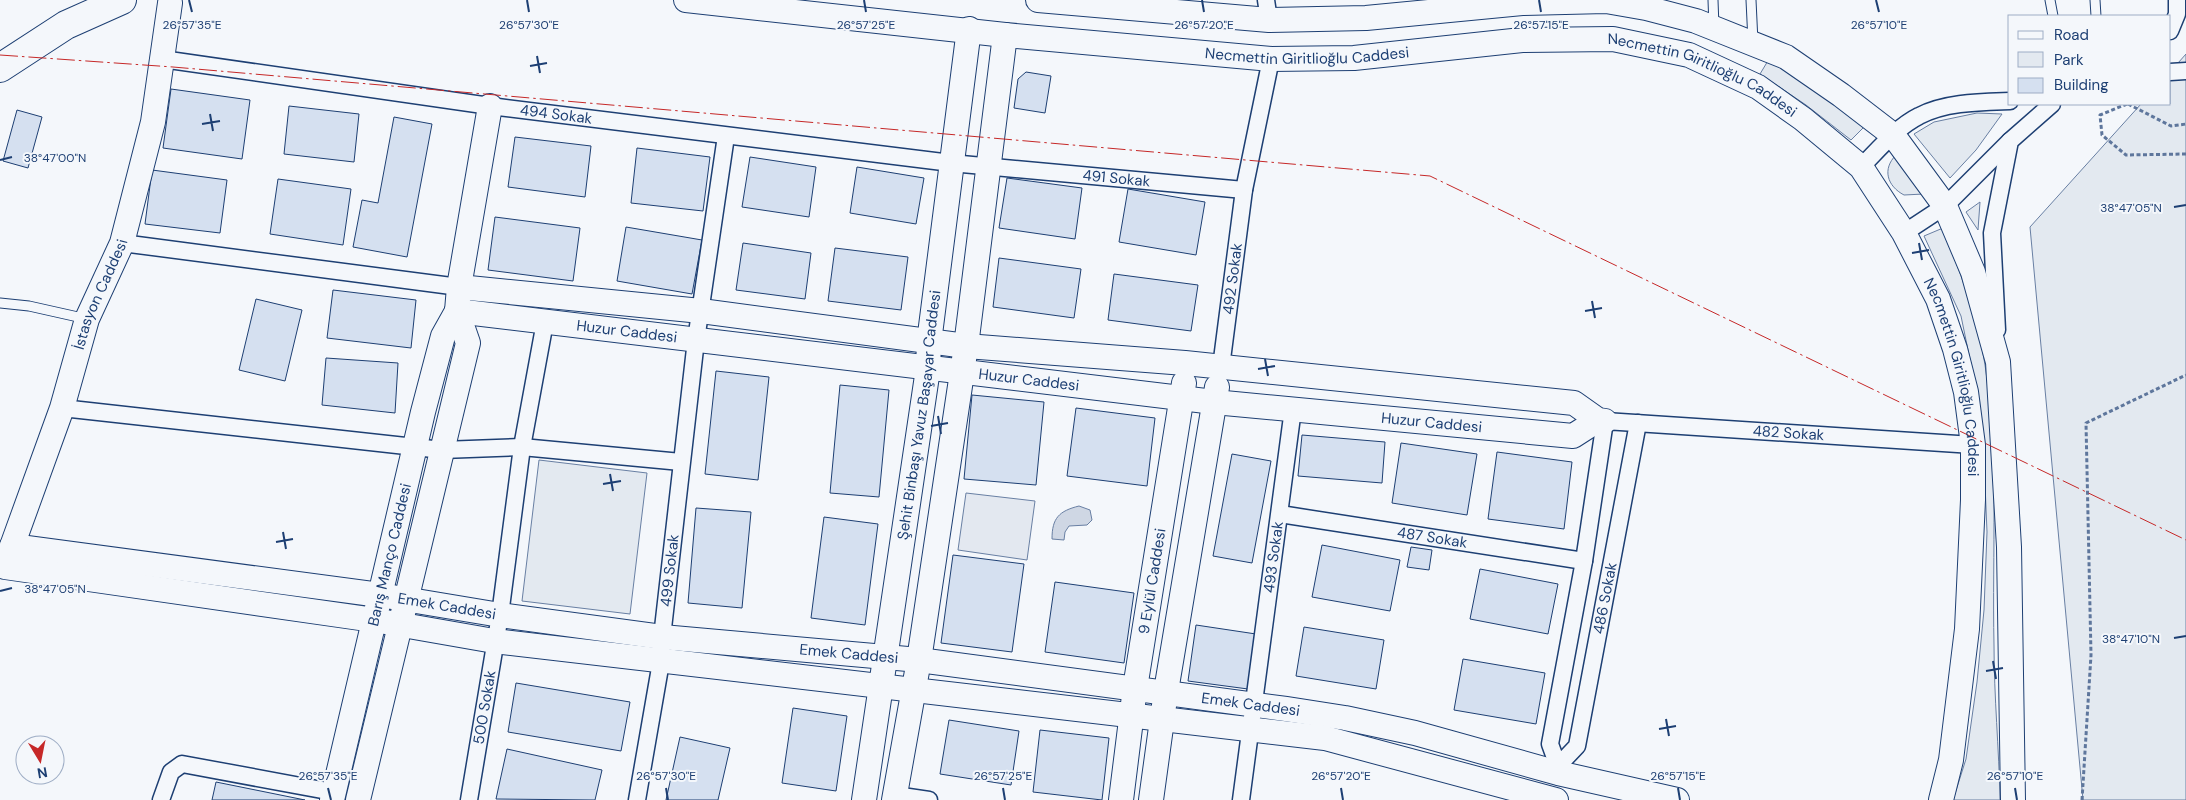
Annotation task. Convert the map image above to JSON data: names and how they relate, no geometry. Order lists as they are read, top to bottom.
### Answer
{
  "streets": {
    "street": [
      "Necmettin Giritlioğlu Caddesi",
      "494 Sokak",
      "491 Sokak",
      "492 Sokak",
      "İstasyon Caddesi",
      "Huzur Caddesi",
      "Şehit Binbaşı Yavuz Başayar Caddesi",
      "482 Sokak",
      "487 Sokak",
      "Barış Manço Caddesi",
      "493 Sokak",
      "499 Sokak",
      "9 Eylül Caddesi",
      "486 Sokak",
      "Emek Caddesi",
      "500 Sokak"
    ]
  },
  "crossings": [
    ["Necmettin Giritlioğlu Caddesi", "492 Sokak"],
    ["Necmettin Giritlioğlu Caddesi", "Şehit Binbaşı Yavuz Başayar Caddesi"],
    ["Necmettin Giritlioğlu Caddesi", "482 Sokak"],
    ["494 Sokak", "491 Sokak"],
    ["494 Sokak", "İstasyon Caddesi"],
    ["494 Sokak", "Şehit Binbaşı Yavuz Başayar Caddesi"],
    ["494 Sokak", "Barış Manço Caddesi"],
    ["494 Sokak", "499 Sokak"],
    ["491 Sokak", "492 Sokak"],
    ["491 Sokak", "Şehit Binbaşı Yavuz Başayar Caddesi"],
    ["492 Sokak", "Huzur Caddesi"],
    ["492 Sokak", "9 Eylül Caddesi"],
    ["İstasyon Caddesi", "Emek Caddesi"],
    ["Huzur Caddesi", "Şehit Binbaşı Yavuz Başayar Caddesi"],
    ["Huzur Caddesi", "482 Sokak"],
    ["Huzur Caddesi", "Barış Manço Caddesi"],
    ["Huzur Caddesi", "493 Sokak"],
    ["Huzur Caddesi", "499 Sokak"],
    ["Huzur Caddesi", "9 Eylül Caddesi"],
    ["Huzur Caddesi", "486 Sokak"],
    ["Huzur Caddesi", "500 Sokak"],
    ["Şehit Binbaşı Yavuz Başayar Caddesi", "Emek Caddesi"],
    ["482 Sokak", "486 Sokak"],
    ["487 Sokak", "493 Sokak"],
    ["487 Sokak", "486 Sokak"],
    ["Barış Manço Caddesi", "Emek Caddesi"],
    ["493 Sokak", "Emek Caddesi"],
    ["499 Sokak", "Emek Caddesi"],
    ["9 Eylül Caddesi", "Emek Caddesi"],
    ["486 Sokak", "Emek Caddesi"],
    ["Emek Caddesi", "500 Sokak"]
  ],
  "legend": ["Road", "Park", "Building"],
  "north": "bottom",
  "coordinates": [
    "26°57'35\"E",
    "26°57'30\"E",
    "26°57'25\"E",
    "26°57'20\"E",
    "26°57'15\"E",
    "26°57'10\"E",
    "38°47'00\"N",
    "38°47'05\"N",
    "38°47'10\"N"
  ]
}
